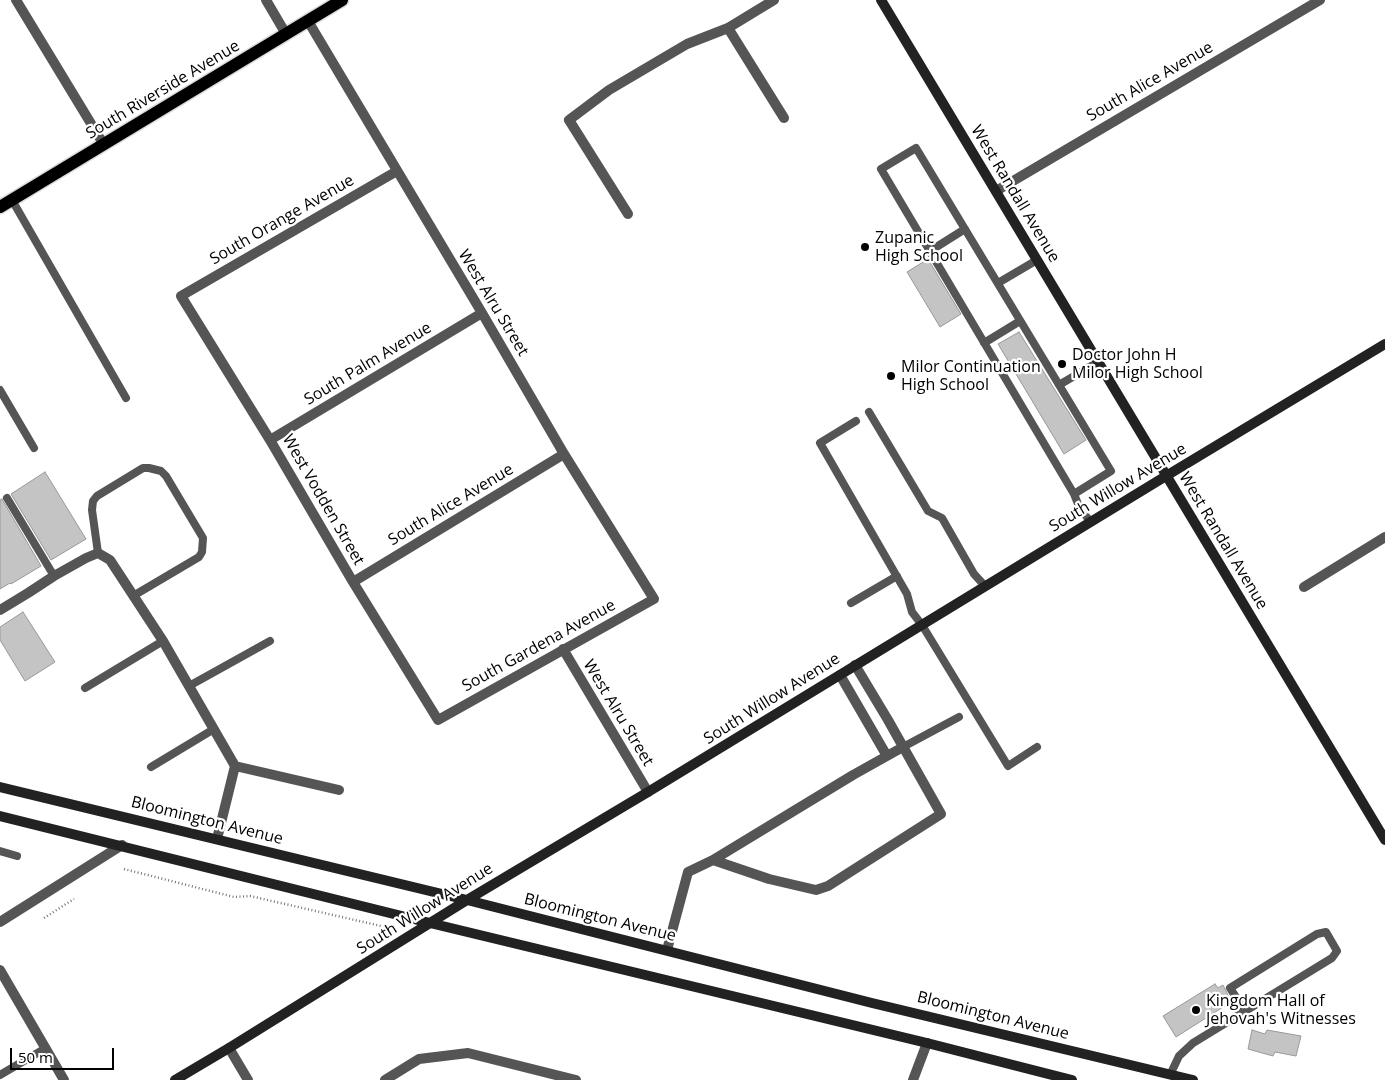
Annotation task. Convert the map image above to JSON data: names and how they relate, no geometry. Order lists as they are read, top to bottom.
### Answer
{
  "streets": {
    "main road": ["South Riverside Avenue"],
    "street": [
      "South Alice Avenue",
      "West Randall Avenue",
      "South Orange Avenue",
      "West Alru Street",
      "South Palm Avenue",
      "South Willow Avenue",
      "West Vodden Street",
      "South Gardena Avenue",
      "Bloomington Avenue"
    ]
  },
  "crossings": [
    ["South Alice Avenue", "West Randall Avenue"],
    ["South Alice Avenue", "West Alru Street"],
    ["South Alice Avenue", "West Vodden Street"],
    ["South Riverside Avenue", "West Alru Street"],
    ["West Randall Avenue", "South Willow Avenue"],
    ["South Orange Avenue", "West Alru Street"],
    ["South Orange Avenue", "West Vodden Street"],
    ["West Alru Street", "South Palm Avenue"],
    ["West Alru Street", "South Willow Avenue"],
    ["West Alru Street", "South Gardena Avenue"],
    ["South Palm Avenue", "West Vodden Street"],
    ["South Willow Avenue", "Bloomington Avenue"],
    ["West Vodden Street", "South Gardena Avenue"]
  ],
  "places": [
    "Zupanic High School",
    "Doctor John H Milor High School",
    "Milor Continuation High School",
    "Kingdom Hall of Jehovah's Witnesses"
  ],
  "scale_bar": "50 m"
}
